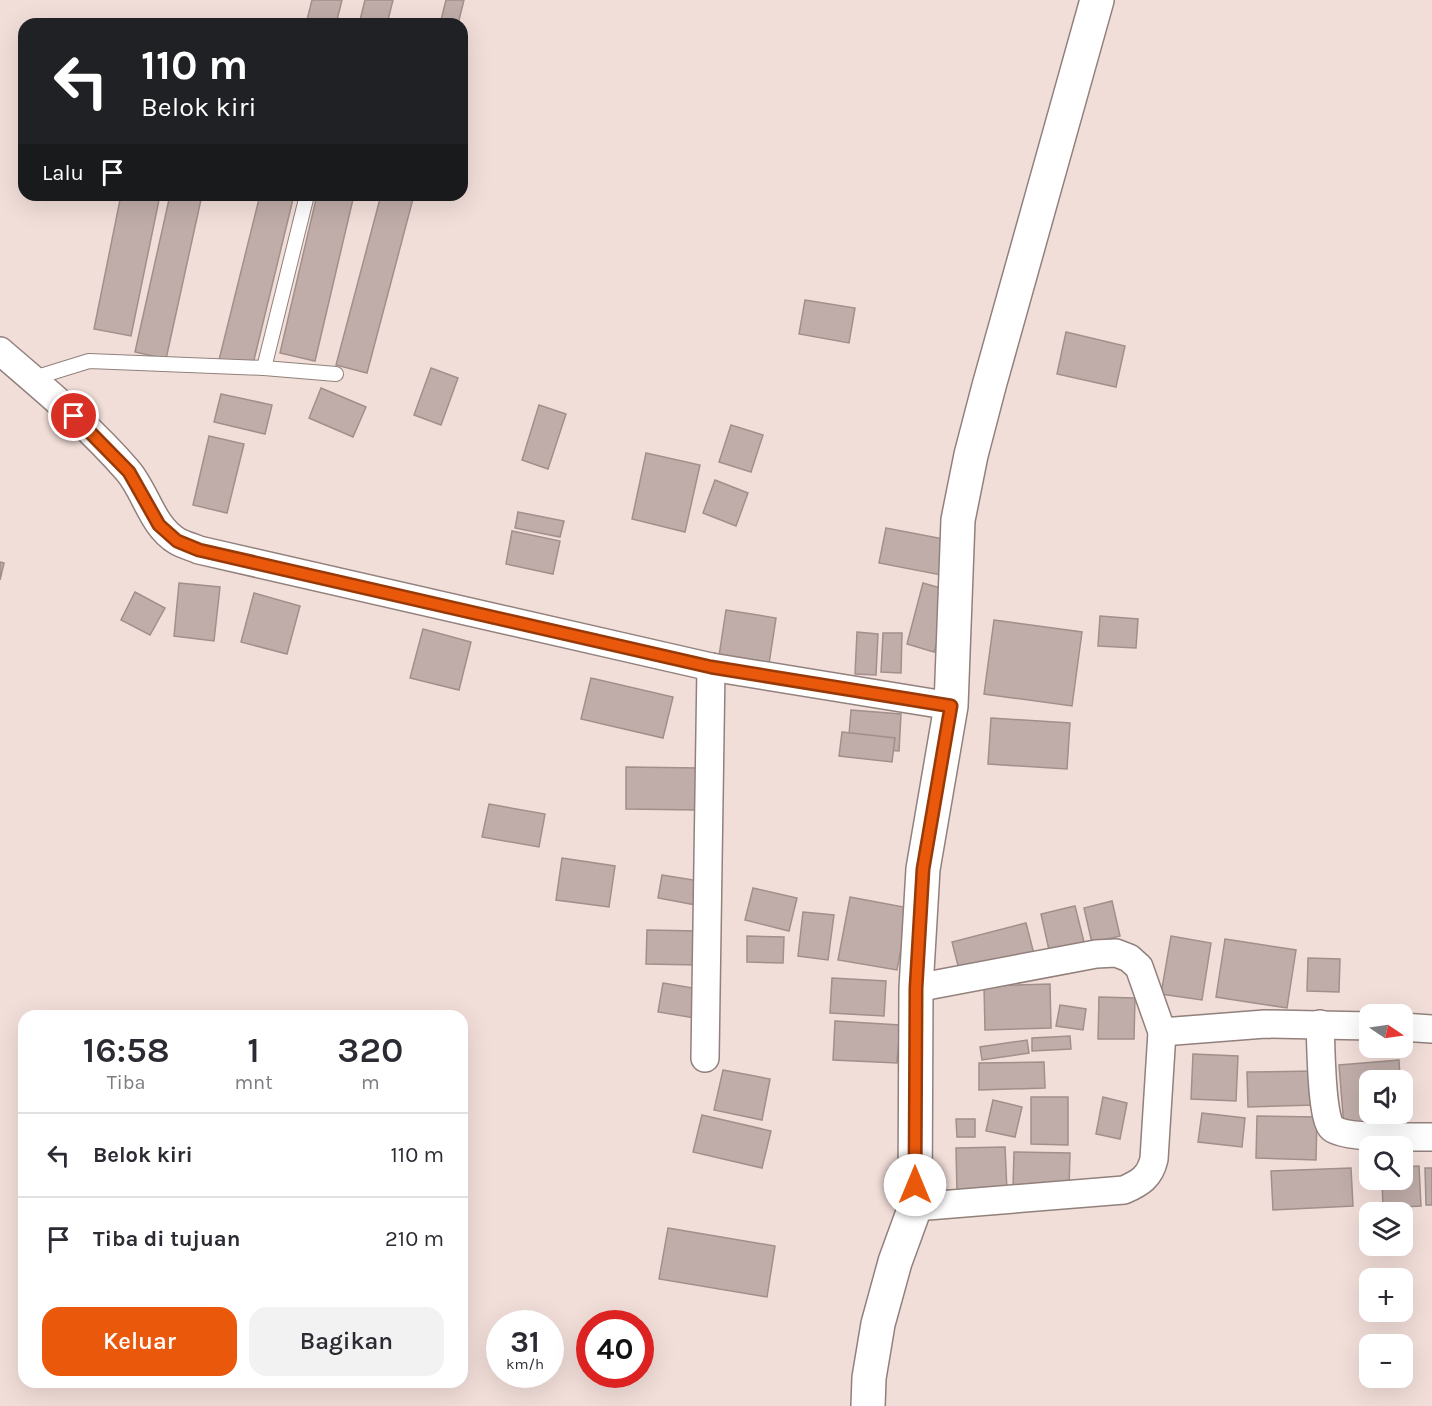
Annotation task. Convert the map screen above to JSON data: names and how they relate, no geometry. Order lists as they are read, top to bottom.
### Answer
{
  "north": "right",
  "page": {
    "turn": ["110 m", "Belok kiri"],
    "then": "Lalu",
    "map_buttons": ["+", "−"],
    "eta": [
      "16:58",
      "Tiba",
      "1",
      "mnt",
      "320",
      "m"
    ],
    "list": [
      {
        "name": "Belok kiri",
        "value": "110 m"
      },
      {
        "name": "Tiba di tujuan",
        "value": "210 m"
      }
    ],
    "buttons": ["Keluar", "Bagikan"],
    "speed": "31 km/h",
    "limit": "40"
  }
}
